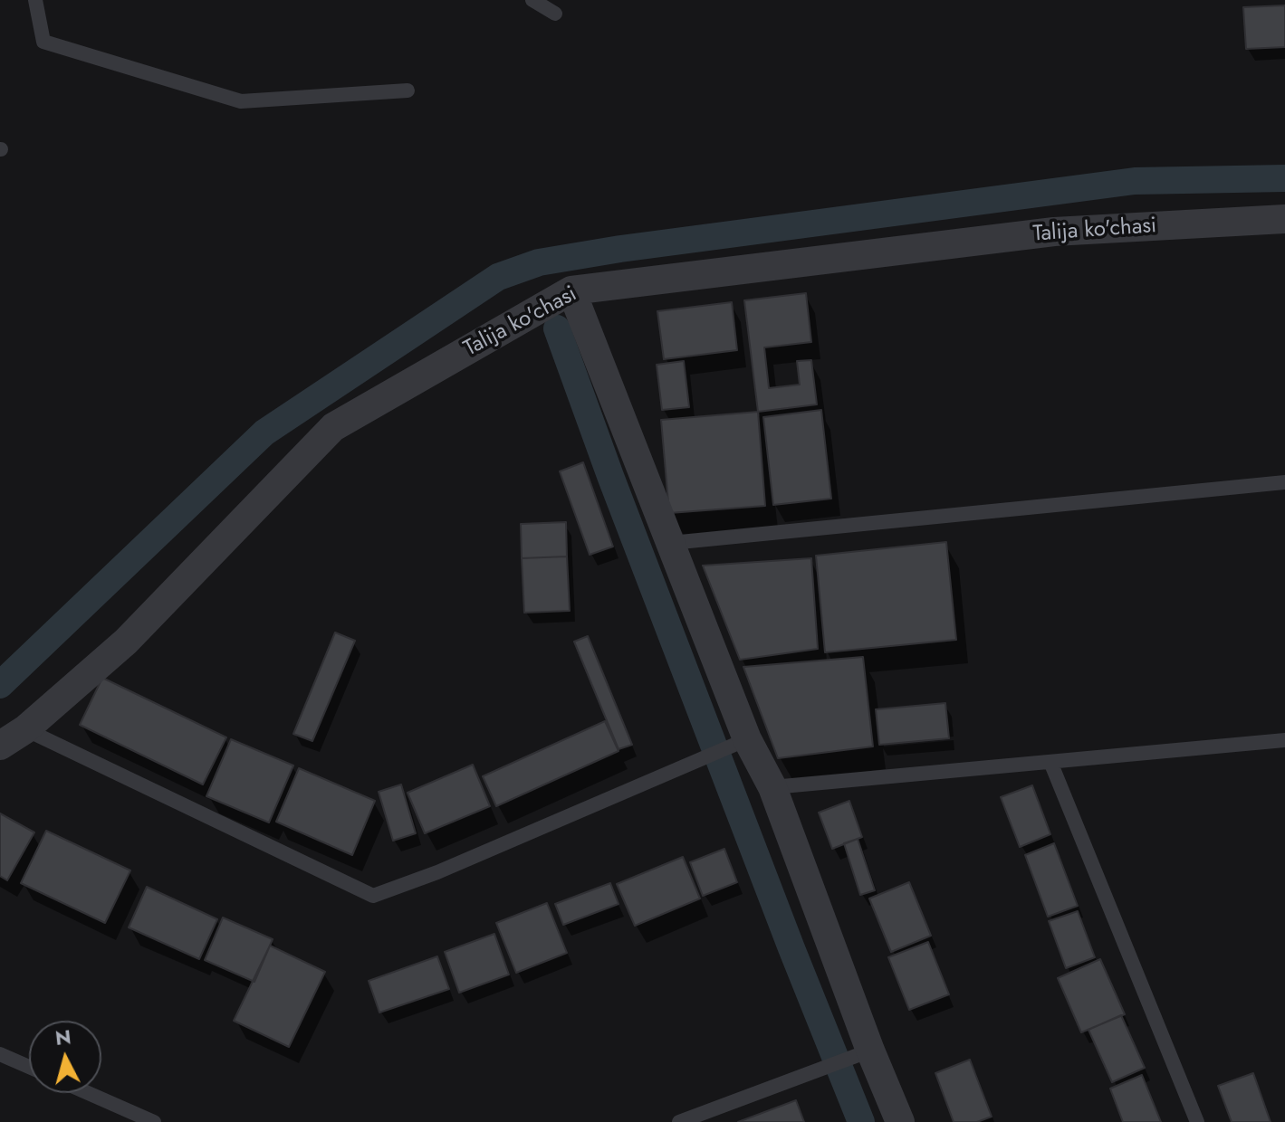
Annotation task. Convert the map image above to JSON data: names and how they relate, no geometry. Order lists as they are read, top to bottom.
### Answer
{
  "streets": {
    "street": ["Talija ko'chasi"]
  },
  "north": "top"
}
